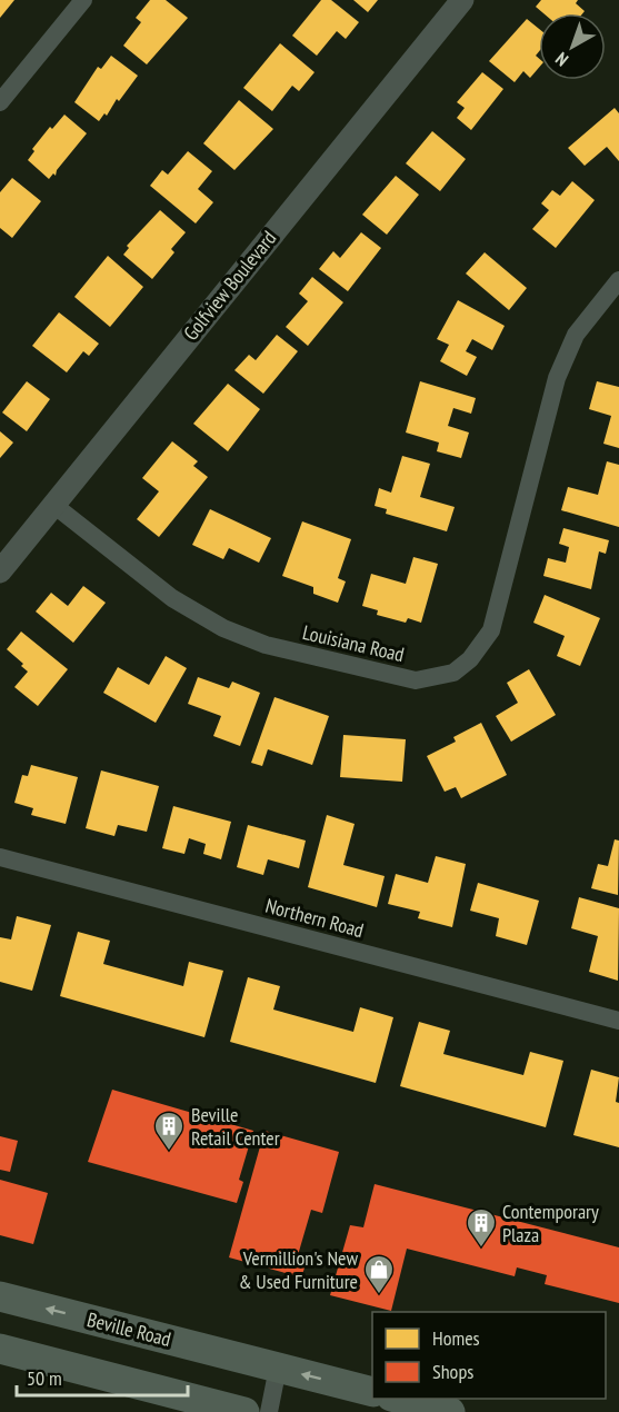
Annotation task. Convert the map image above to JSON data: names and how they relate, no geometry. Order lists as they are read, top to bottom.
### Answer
{
  "streets": {
    "main road": ["Beville Road"],
    "street": ["Golfview Boulevard", "Louisiana Road", "Northern Road"]
  },
  "crossings": [
    ["Golfview Boulevard", "Louisiana Road"]
  ],
  "places": {
    "building": ["Beville Retail Center", "Contemporary Plaza"],
    "shop": ["Vermillion's New & Used Furniture"]
  },
  "legend": ["Homes", "Shops"],
  "scale_bar": "50 m",
  "north": "bottom left"
}
